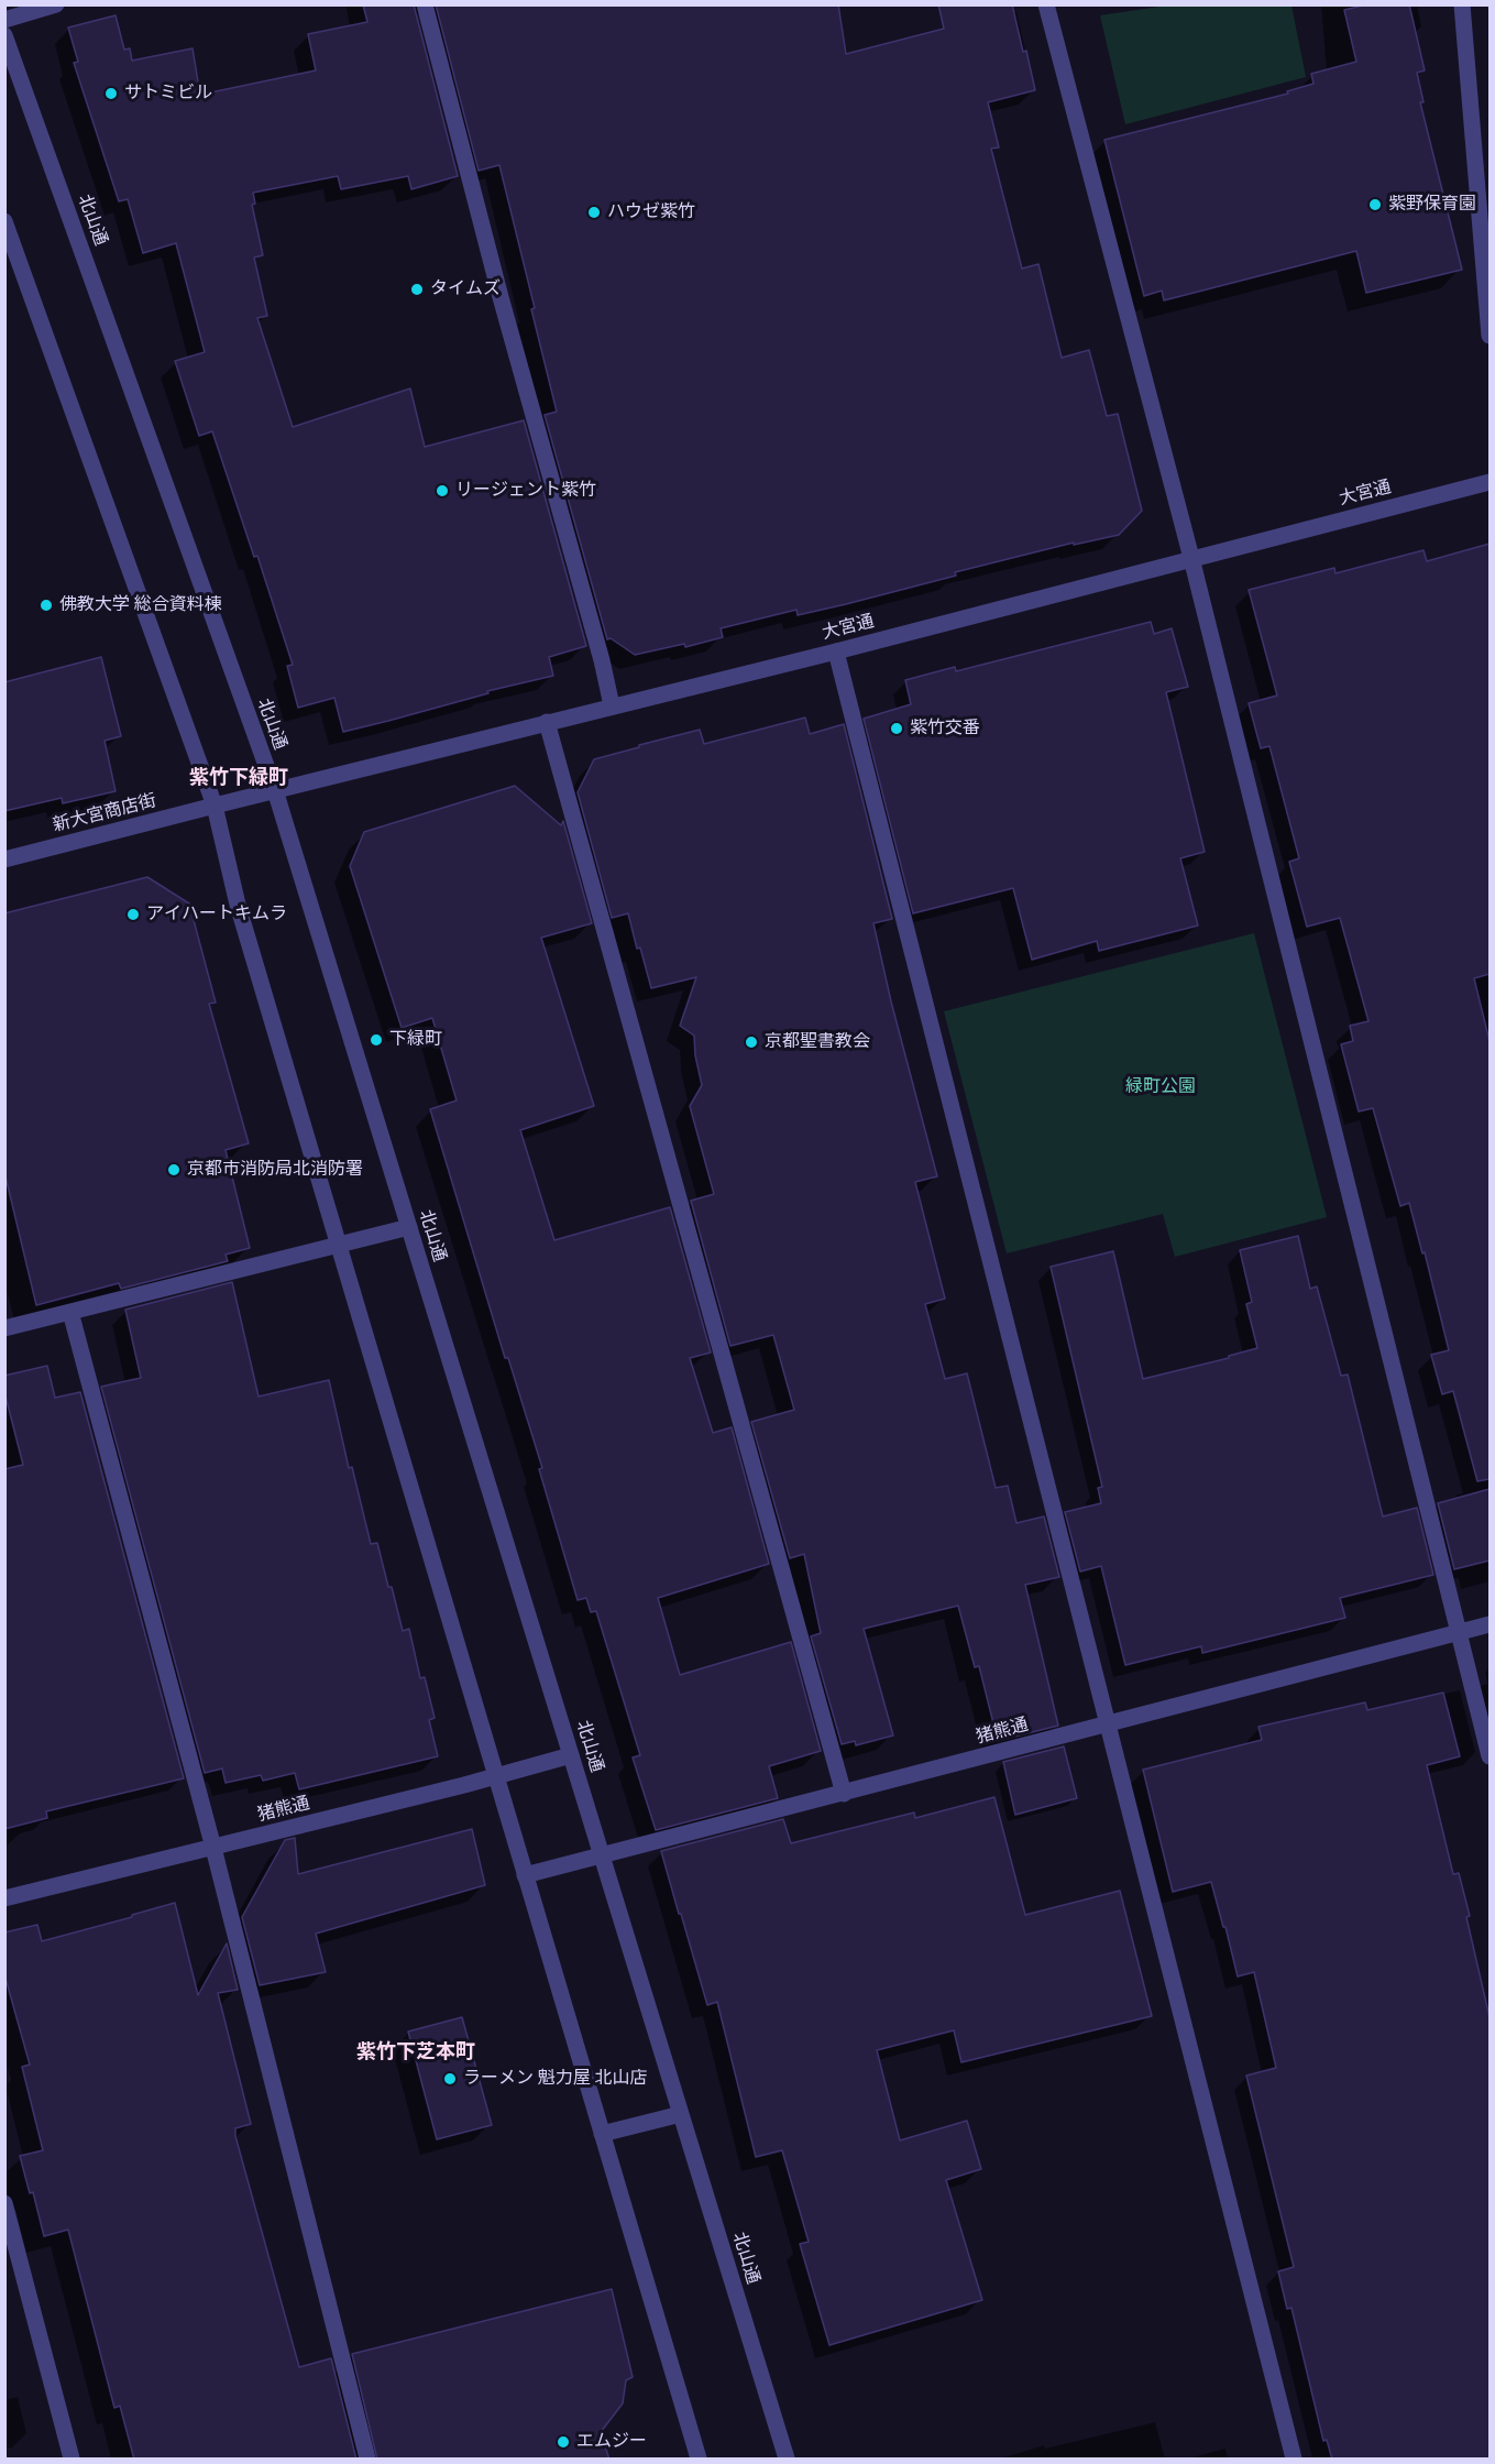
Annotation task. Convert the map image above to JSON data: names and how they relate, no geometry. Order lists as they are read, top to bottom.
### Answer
{
  "streets": {
    "street": [
      "北山通",
      "大宮通",
      "新大宮商店街",
      "猪熊通"
    ]
  },
  "crossings": [
    ["北山通", "大宮通"],
    ["北山通", "猪熊通"],
    ["大宮通", "新大宮商店街"]
  ],
  "districts": ["紫竹下緑町", "紫竹下芝本町"],
  "parks": ["緑町公園"],
  "places": [
    "サトミビル",
    "紫野保育園",
    "ハウゼ紫竹",
    "タイムズ",
    "リージェント紫竹",
    "佛教大学 総合資料棟",
    "紫竹交番",
    "アイハートキムラ",
    "下緑町",
    "京都聖書教会",
    "京都市消防局北消防署",
    "ラーメン 魁力屋 北山店",
    "エムジー"
  ]
}
